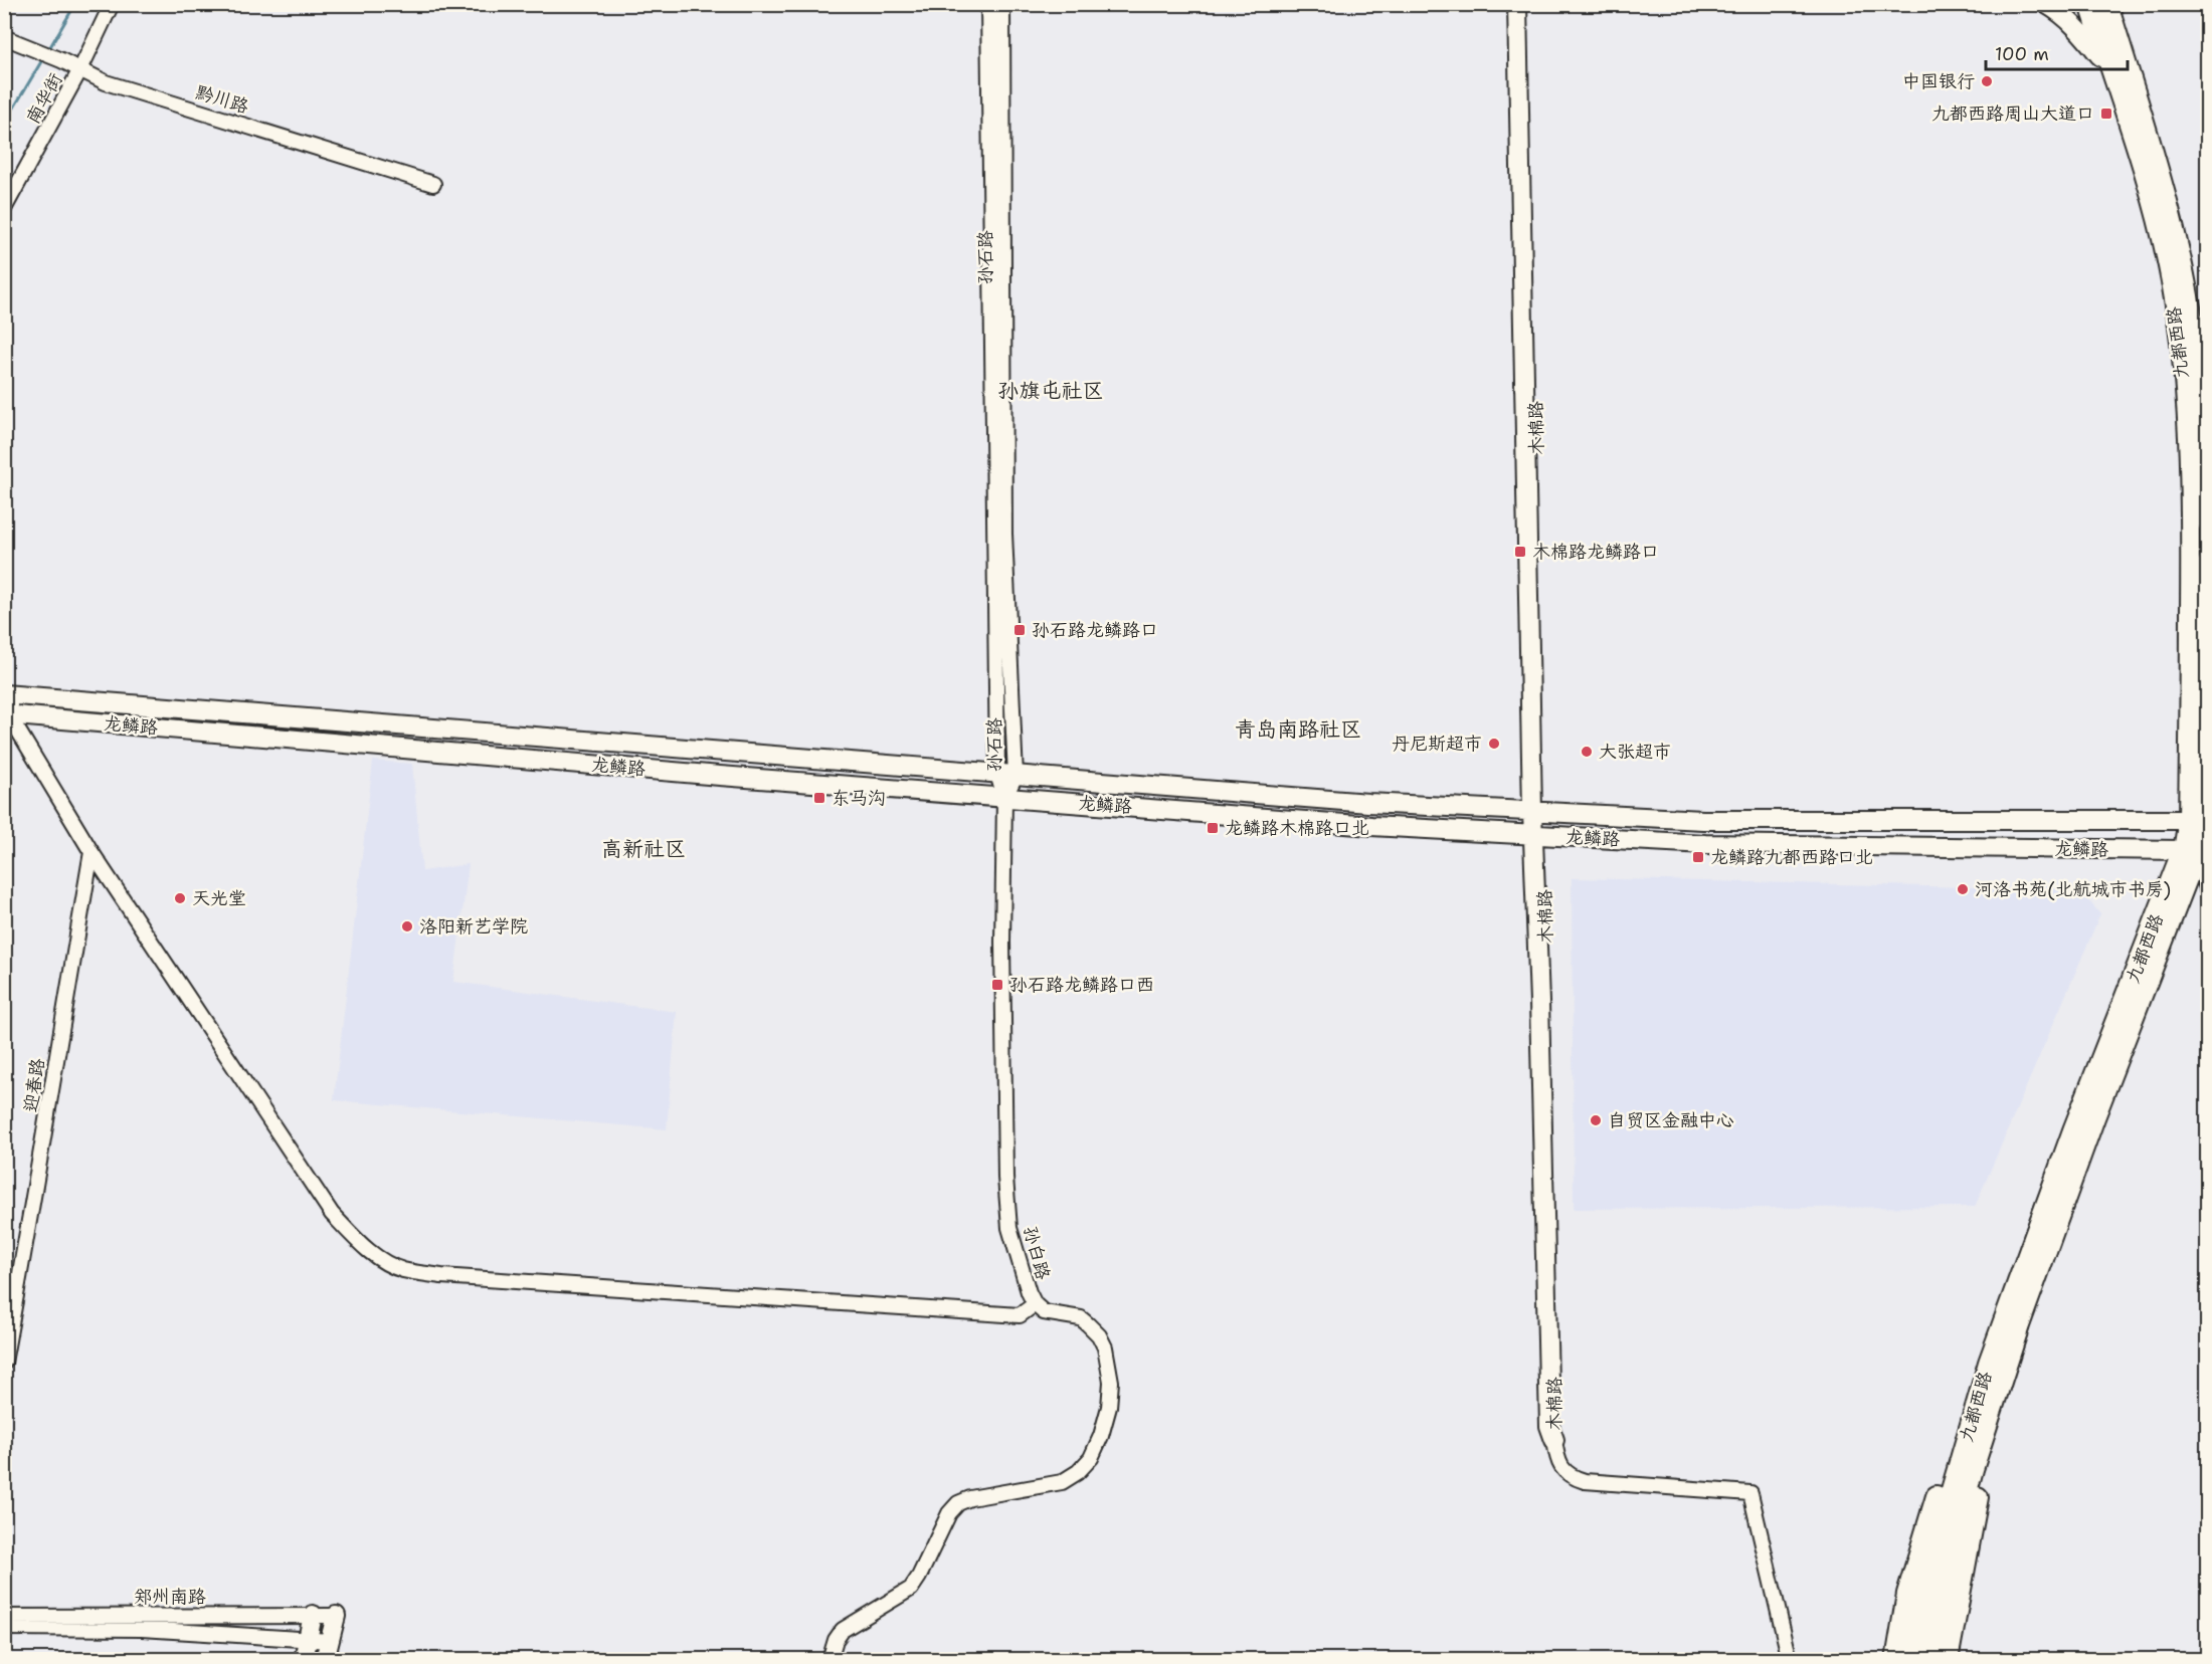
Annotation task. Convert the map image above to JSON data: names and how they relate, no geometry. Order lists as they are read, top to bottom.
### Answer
{
  "streets": {
    "highway": ["九都西路"],
    "main road": ["木棉路", "龙鳞路"],
    "street": [
      "南华街",
      "黔川路",
      "孙石路",
      "迎春路",
      "孙白路",
      "郑州南路"
    ]
  },
  "crossings": [
    ["南华街", "黔川路"],
    ["孙石路", "龙鳞路"],
    ["孙石路", "孙白路"],
    ["九都西路", "龙鳞路"],
    ["木棉路", "龙鳞路"],
    ["龙鳞路", "孙白路"]
  ],
  "districts": ["孙旗屯社区", "青岛南路社区", "高新社区"],
  "places": {
    "other": [
      "中国银行",
      "丹尼斯超市",
      "大张超市",
      "河洛书苑(北航城市书房)",
      "天光堂",
      "洛阳新艺学院",
      "自贸区金融中心"
    ],
    "transit": [
      "九都西路周山大道口",
      "木棉路龙鳞路口",
      "孙石路龙鳞路口",
      "东马沟",
      "龙鳞路木棉路口北",
      "龙鳞路九都西路口北",
      "孙石路龙鳞路口西"
    ]
  },
  "scale_bar": "100 m"
}
